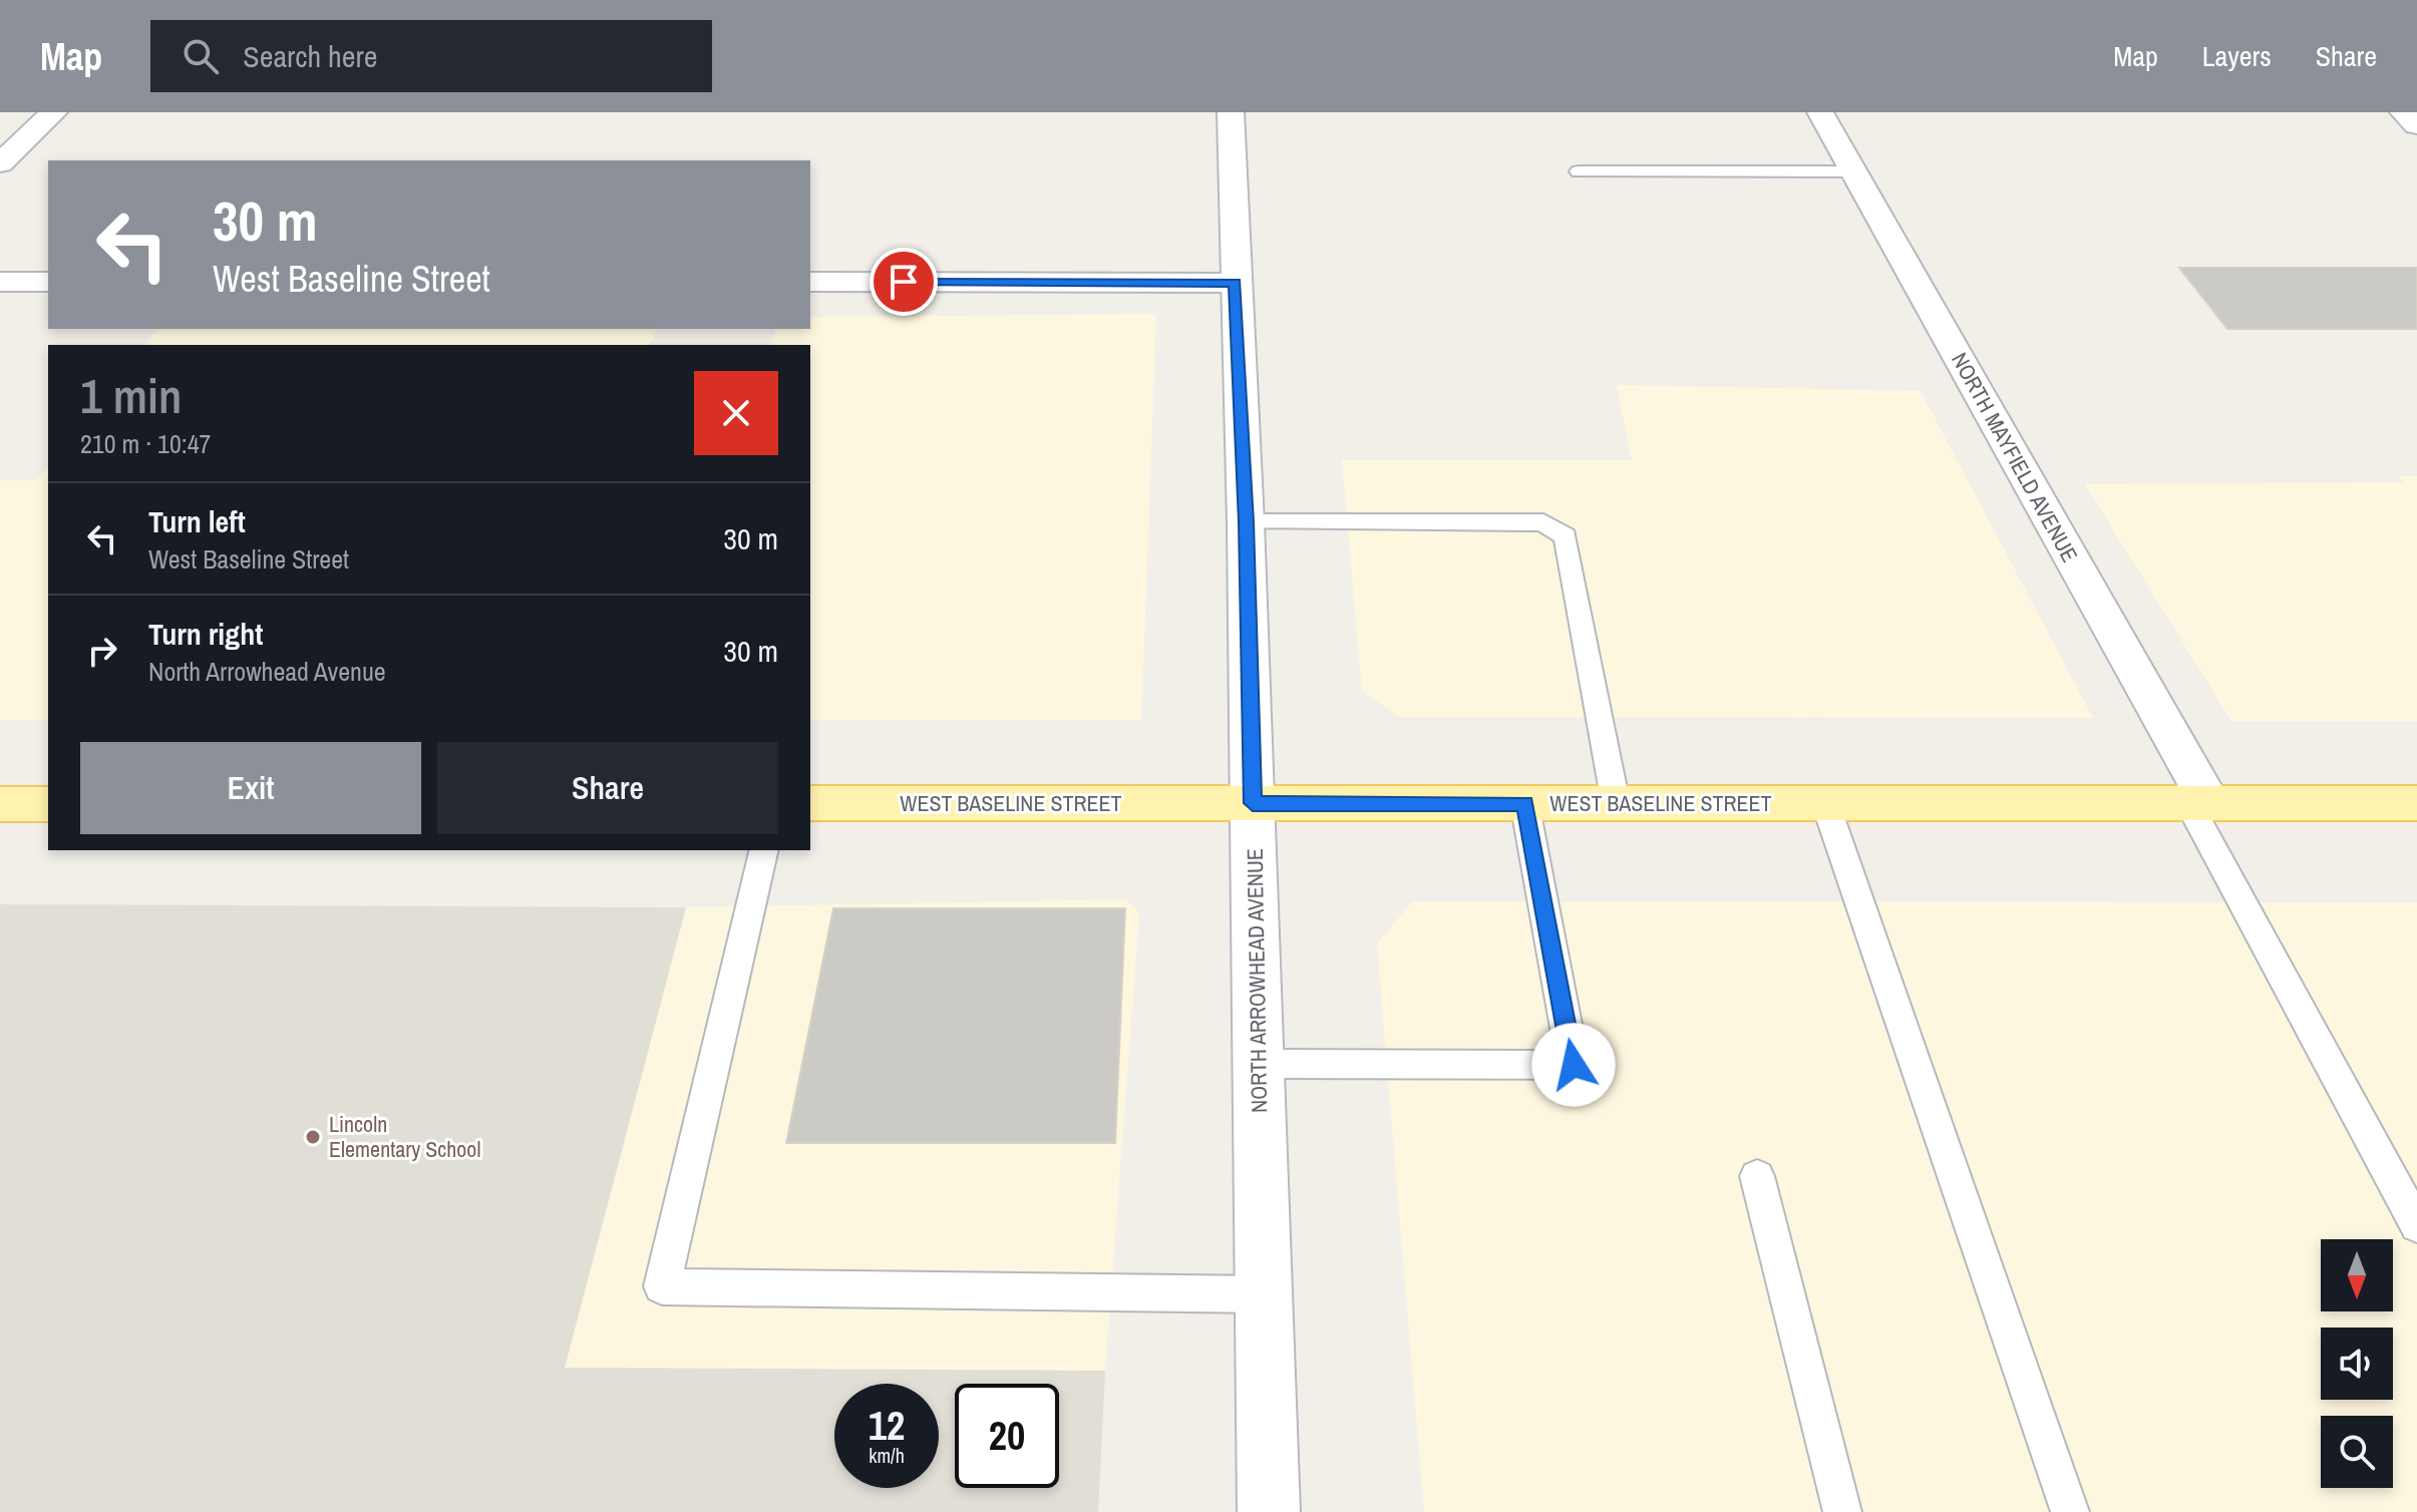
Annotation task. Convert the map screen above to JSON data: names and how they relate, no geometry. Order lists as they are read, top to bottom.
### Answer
{
  "streets": {
    "main road": ["WEST BASELINE STREET"],
    "street": ["NORTH MAYFIELD AVENUE", "NORTH ARROWHEAD AVENUE"]
  },
  "crossings": [
    ["NORTH MAYFIELD AVENUE", "WEST BASELINE STREET"],
    ["WEST BASELINE STREET", "NORTH ARROWHEAD AVENUE"]
  ],
  "places": ["Lincoln Elementary School"],
  "north": "bottom",
  "page": {
    "header": "Map",
    "search": "Search here",
    "nav": ["Map", "Layers", "Share"],
    "turn": ["30 m", "West Baseline Street"],
    "heading": ["1 min", "210 m · 10:47"],
    "list": [
      {
        "name": "Turn left",
        "note": "West Baseline Street",
        "value": "30 m"
      },
      {
        "name": "Turn right",
        "note": "North Arrowhead Avenue",
        "value": "30 m"
      }
    ],
    "buttons": ["Exit", "Share"],
    "speed": "12 km/h",
    "limit": "20"
  }
}
